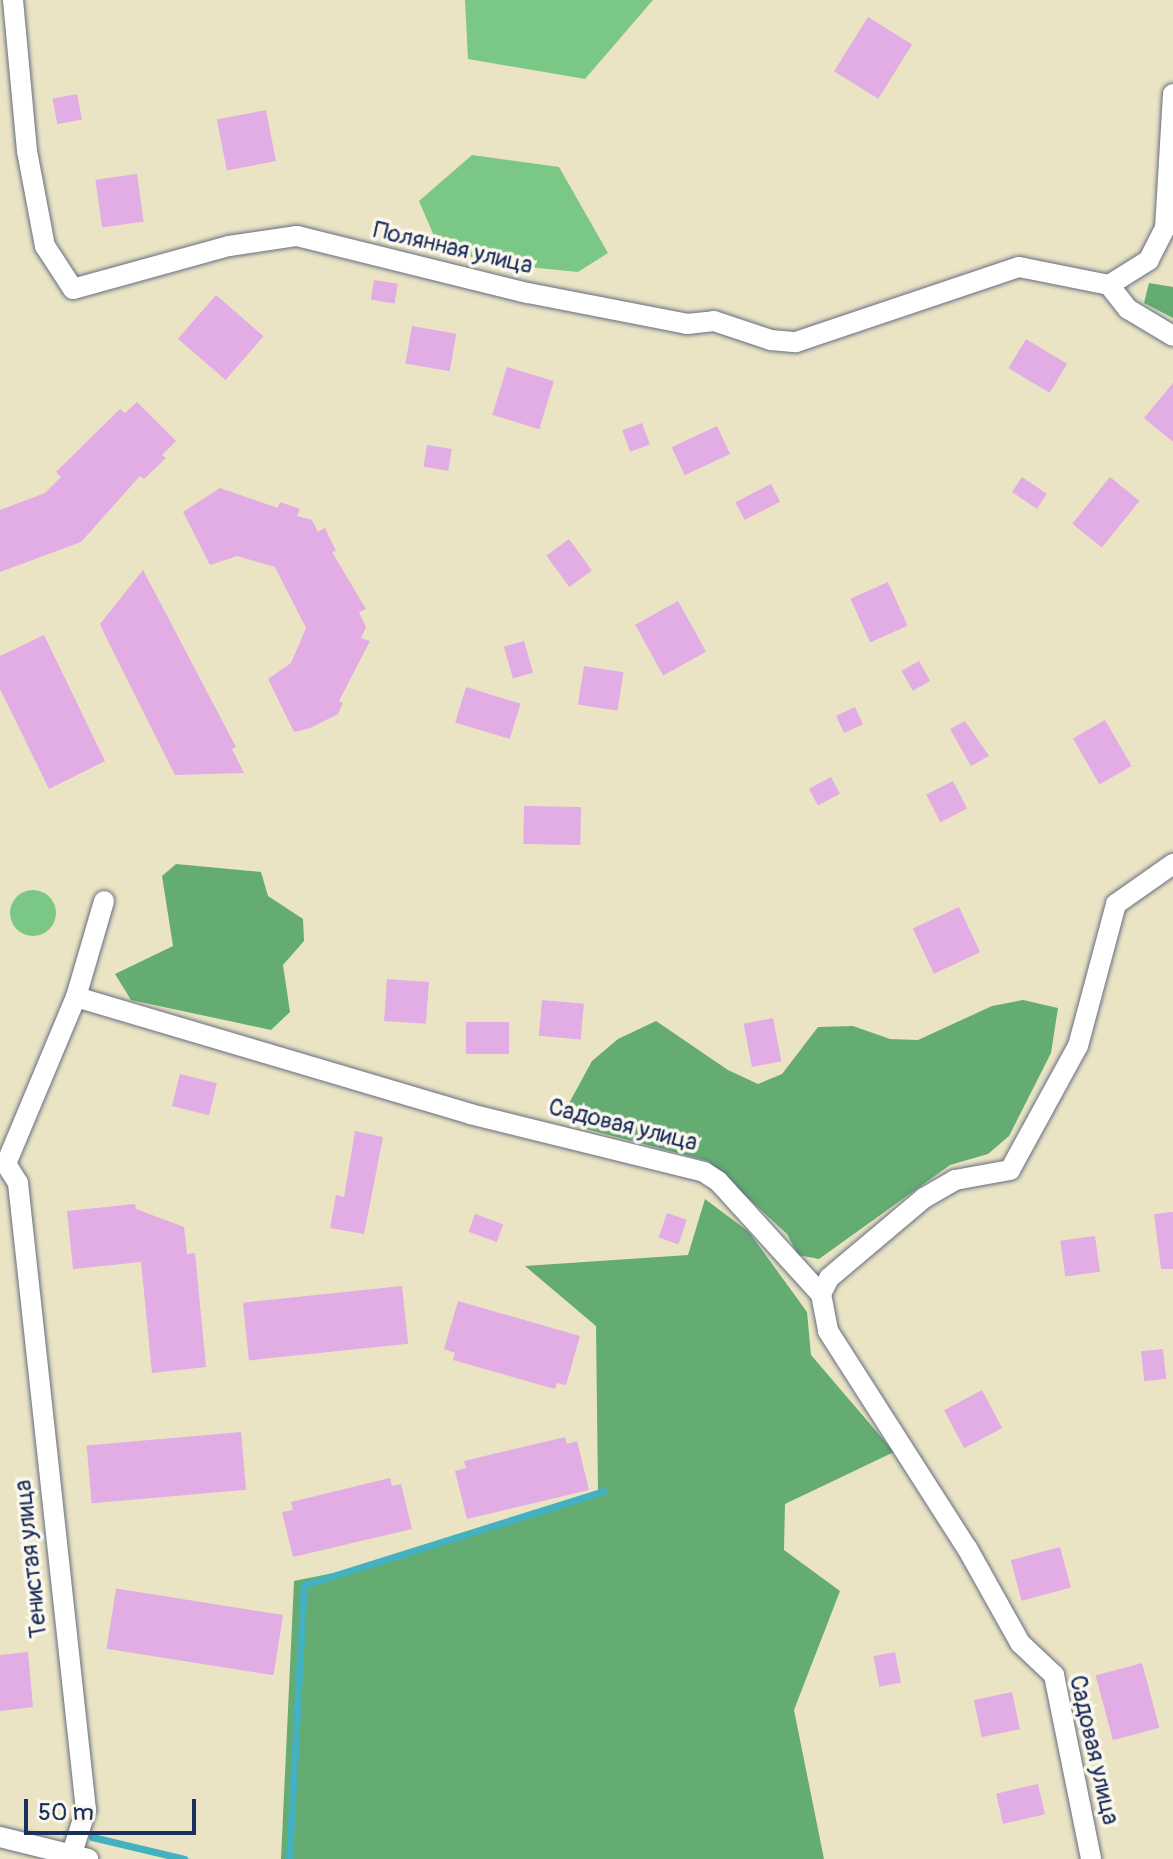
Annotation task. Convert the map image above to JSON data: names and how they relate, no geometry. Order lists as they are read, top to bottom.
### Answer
{
  "streets": {
    "street": ["Полянная улица", "Садовая улица", "Тенистая улица"]
  },
  "crossings": [
    ["Садовая улица", "Тенистая улица"]
  ],
  "scale_bar": "50 m"
}
